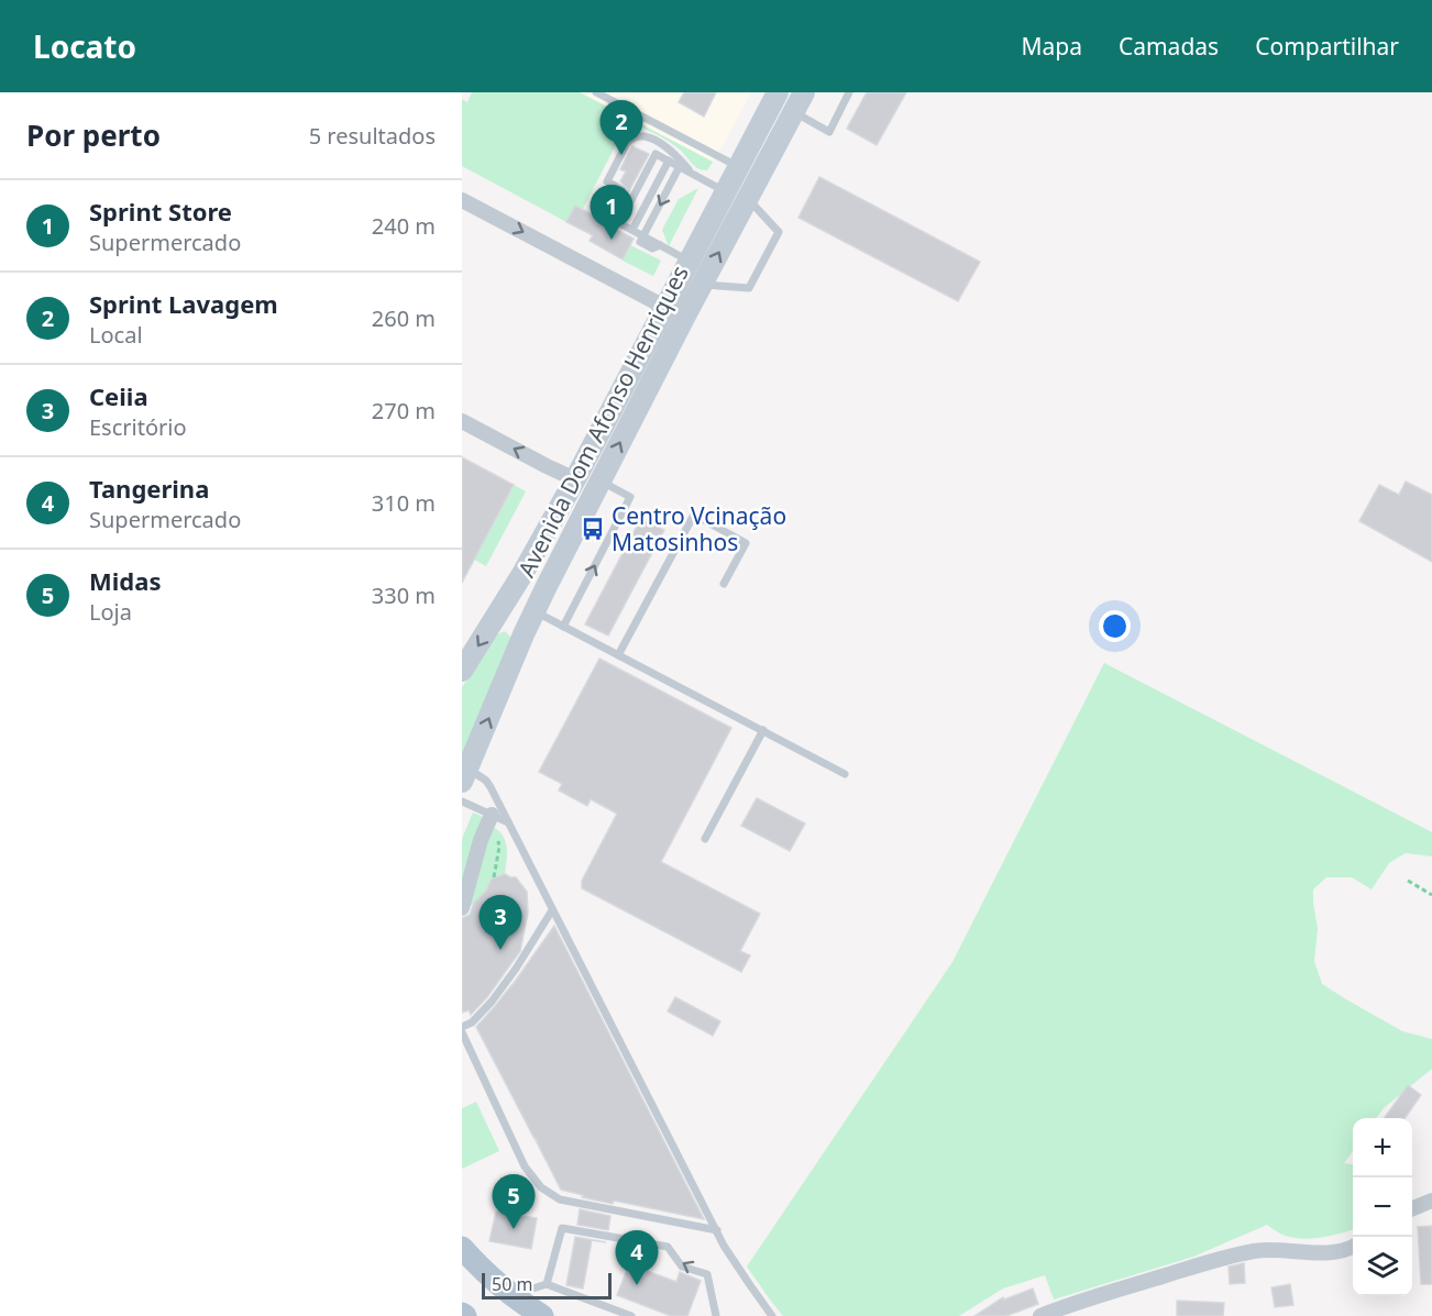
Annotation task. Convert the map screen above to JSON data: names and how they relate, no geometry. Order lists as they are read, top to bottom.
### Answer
{
  "streets": {
    "main road": ["Avenida Dom Afonso Henriques"]
  },
  "places": {
    "bus stop": ["Centro Vcinação Matosinhos"]
  },
  "scale_bar": "50 m",
  "page": {
    "header": "Locato",
    "nav": ["Mapa", "Camadas", "Compartilhar"],
    "heading": ["Por perto", "5 resultados"],
    "pins": [
      "2",
      "1",
      "3",
      "5",
      "4"
    ],
    "list": [
      {
        "mark": "1",
        "name": "Sprint Store",
        "note": "Supermercado",
        "value": "240 m"
      },
      {
        "mark": "2",
        "name": "Sprint Lavagem",
        "note": "Local",
        "value": "260 m"
      },
      {
        "mark": "3",
        "name": "Ceiia",
        "note": "Escritório",
        "value": "270 m"
      },
      {
        "mark": "4",
        "name": "Tangerina",
        "note": "Supermercado",
        "value": "310 m"
      },
      {
        "mark": "5",
        "name": "Midas",
        "note": "Loja",
        "value": "330 m"
      }
    ],
    "map_buttons": ["+", "−"],
    "scale": "50 m"
  }
}
